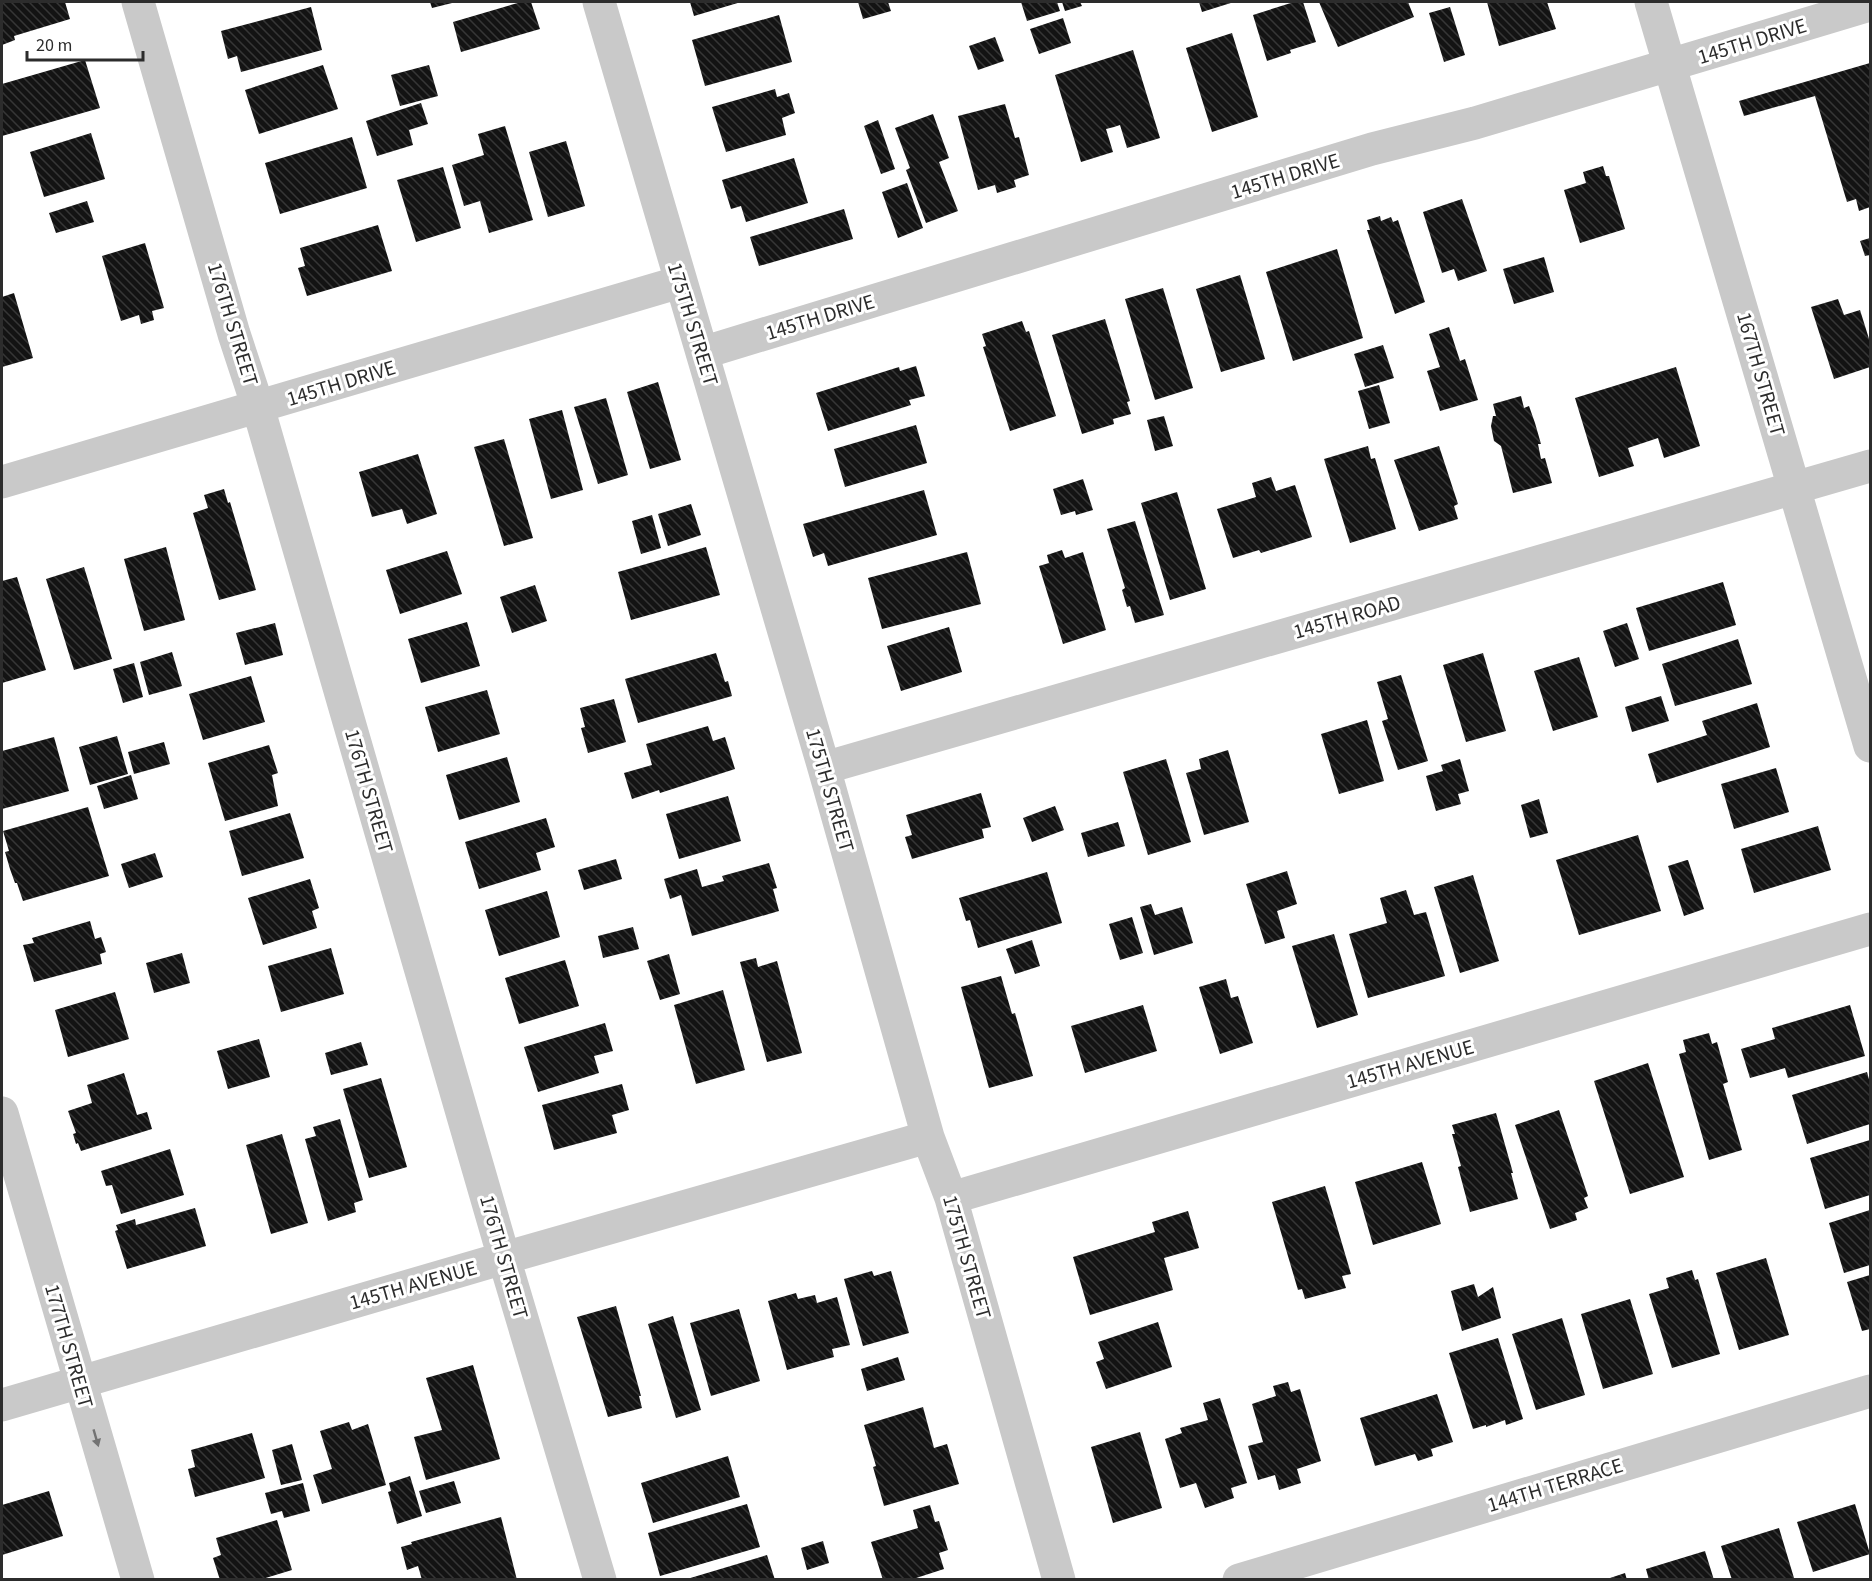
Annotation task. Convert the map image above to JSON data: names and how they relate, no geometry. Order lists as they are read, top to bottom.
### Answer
{
  "streets": {
    "street": [
      "145TH DRIVE",
      "176TH STREET",
      "175TH STREET",
      "167TH STREET",
      "145TH ROAD",
      "145TH AVENUE",
      "177TH STREET",
      "144TH TERRACE"
    ]
  },
  "crossings": [
    ["145TH DRIVE", "176TH STREET"],
    ["145TH DRIVE", "175TH STREET"],
    ["145TH DRIVE", "167TH STREET"],
    ["176TH STREET", "145TH AVENUE"],
    ["175TH STREET", "145TH ROAD"],
    ["175TH STREET", "145TH AVENUE"],
    ["167TH STREET", "145TH ROAD"],
    ["145TH AVENUE", "177TH STREET"]
  ],
  "one_way": ["177TH STREET"],
  "scale_bar": "20 m"
}
